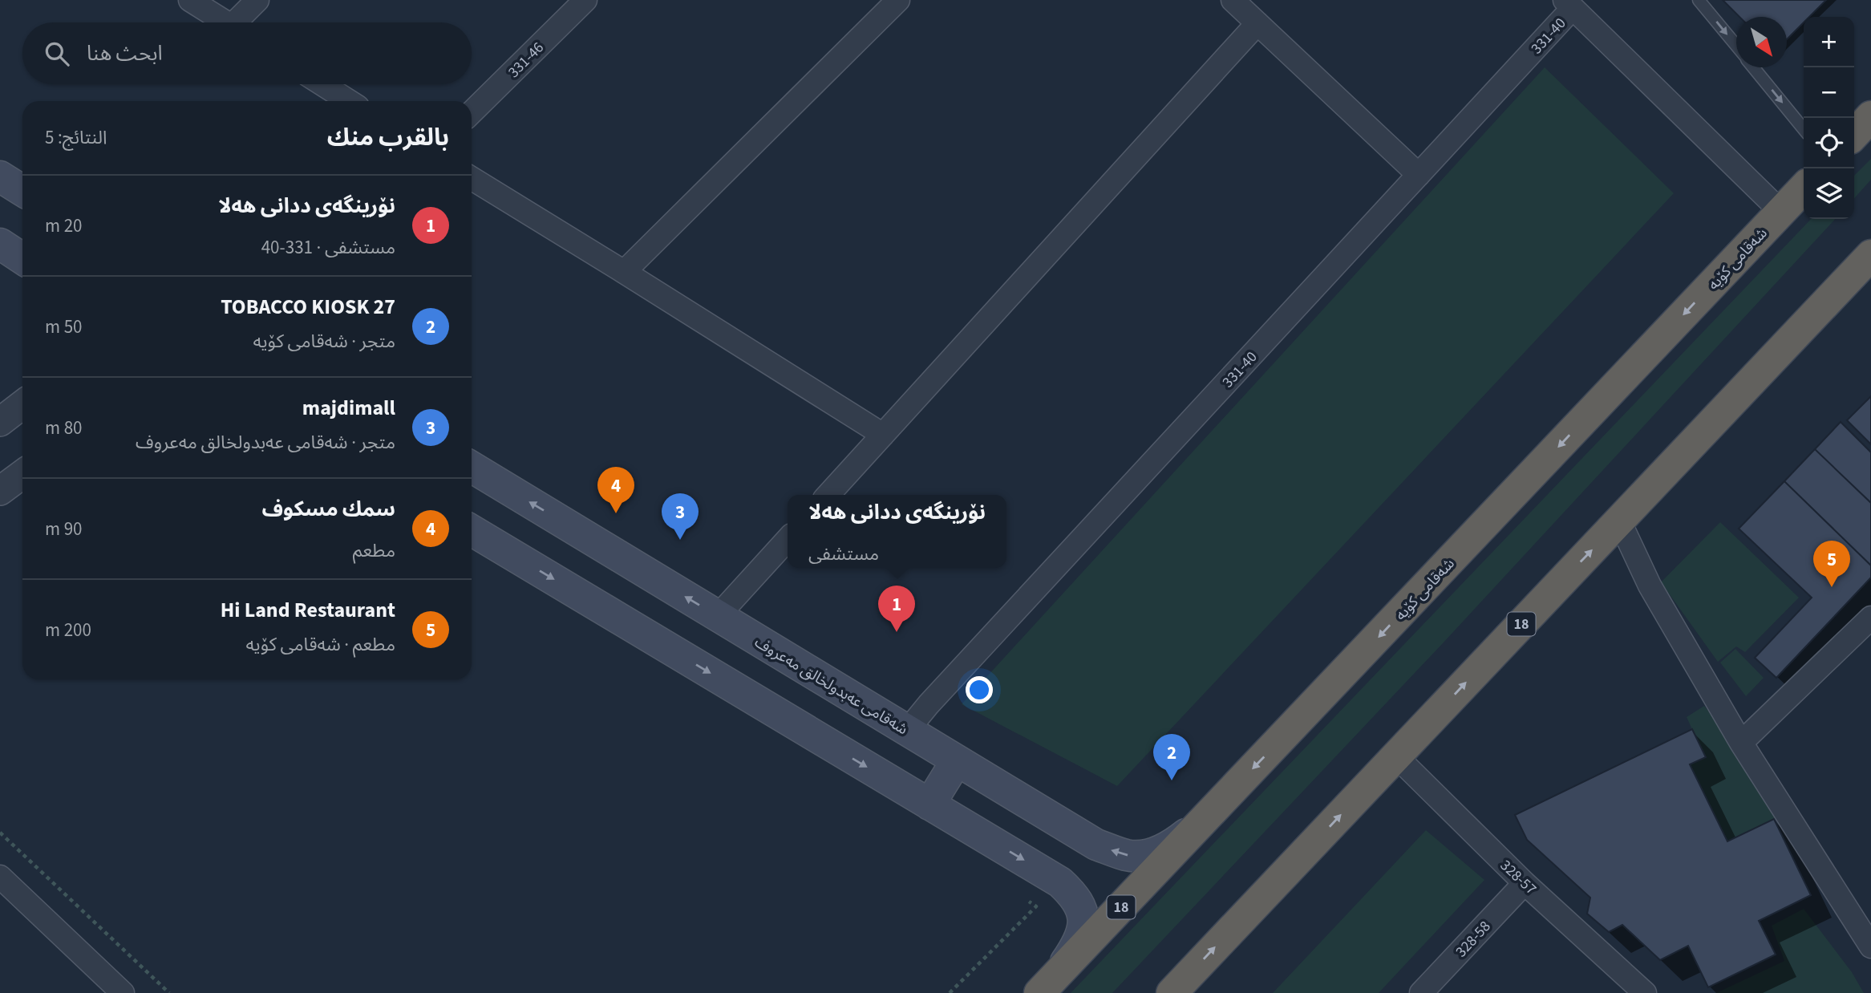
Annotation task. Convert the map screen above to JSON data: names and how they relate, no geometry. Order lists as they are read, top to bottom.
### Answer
{
  "streets": {
    "highway": ["شەقامی کۆیە", "18"],
    "main road": ["شەقامی عەبدولخالق مەعروف"],
    "street": [
      "331-40",
      "331-46",
      "328-57",
      "328-58"
    ]
  },
  "crossings": [
    ["331-40", "شەقامی عەبدولخالق مەعروف"],
    ["شەقامی کۆیە", "شەقامی عەبدولخالق مەعروف"],
    ["18", "328-57"],
    ["328-57", "328-58"]
  ],
  "north": "bottom right",
  "page": {
    "map_buttons": ["+", "−"],
    "search": "ابحث هنا",
    "heading": ["بالقرب منك", "النتائج: 5"],
    "list": [
      {
        "mark": "1",
        "name": "نۆرینگەی ددانی هەلا",
        "note": "مستشفى · 331-40",
        "value": "20 m"
      },
      {
        "mark": "2",
        "name": "TOBACCO KIOSK 27",
        "note": "متجر · شەقامی کۆیە",
        "value": "50 m"
      },
      {
        "mark": "3",
        "name": "majdimall",
        "note": "متجر · شەقامی عەبدولخالق مەعروف",
        "value": "80 m"
      },
      {
        "mark": "4",
        "name": "سمك مسكوف",
        "note": "مطعم",
        "value": "90 m"
      },
      {
        "mark": "5",
        "name": "Hi Land Restaurant",
        "note": "مطعم · شەقامی کۆیە",
        "value": "200 m"
      }
    ],
    "pins": [
      "4",
      "3",
      "5",
      "1",
      "2"
    ],
    "popup": ["نۆرینگەی ددانی هەلا", "مستشفى"]
  }
}
